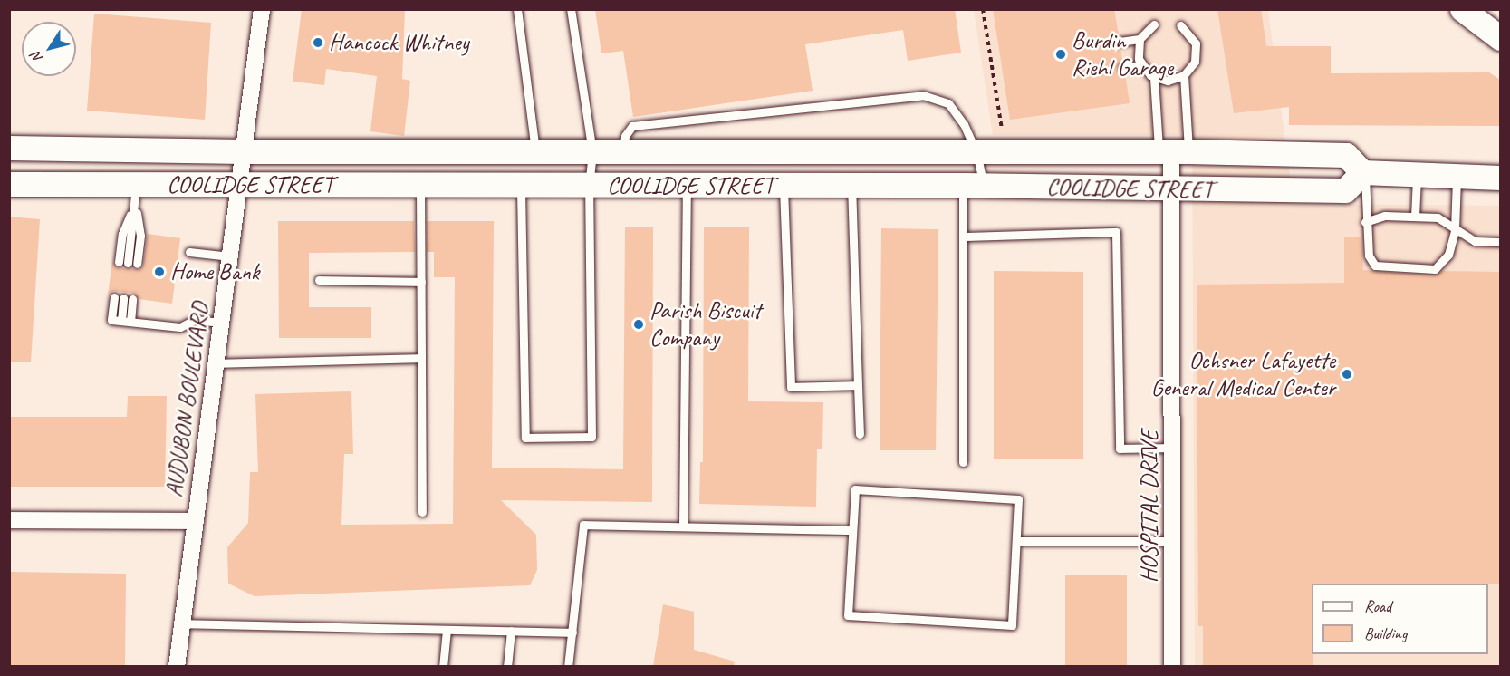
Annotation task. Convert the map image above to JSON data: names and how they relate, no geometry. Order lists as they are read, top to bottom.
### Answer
{
  "streets": {
    "street": ["COOLIDGE STREET", "AUDUBON BOULEVARD", "HOSPITAL DRIVE"]
  },
  "crossings": [
    ["COOLIDGE STREET", "AUDUBON BOULEVARD"],
    ["COOLIDGE STREET", "HOSPITAL DRIVE"]
  ],
  "places": [
    "Hancock Whitney",
    "Burdin Riehl Garage",
    "Home Bank",
    "Parish Biscuit Company",
    "Ochsner Lafayette General Medical Center"
  ],
  "legend": ["Road", "Building"],
  "north": "bottom left"
}
